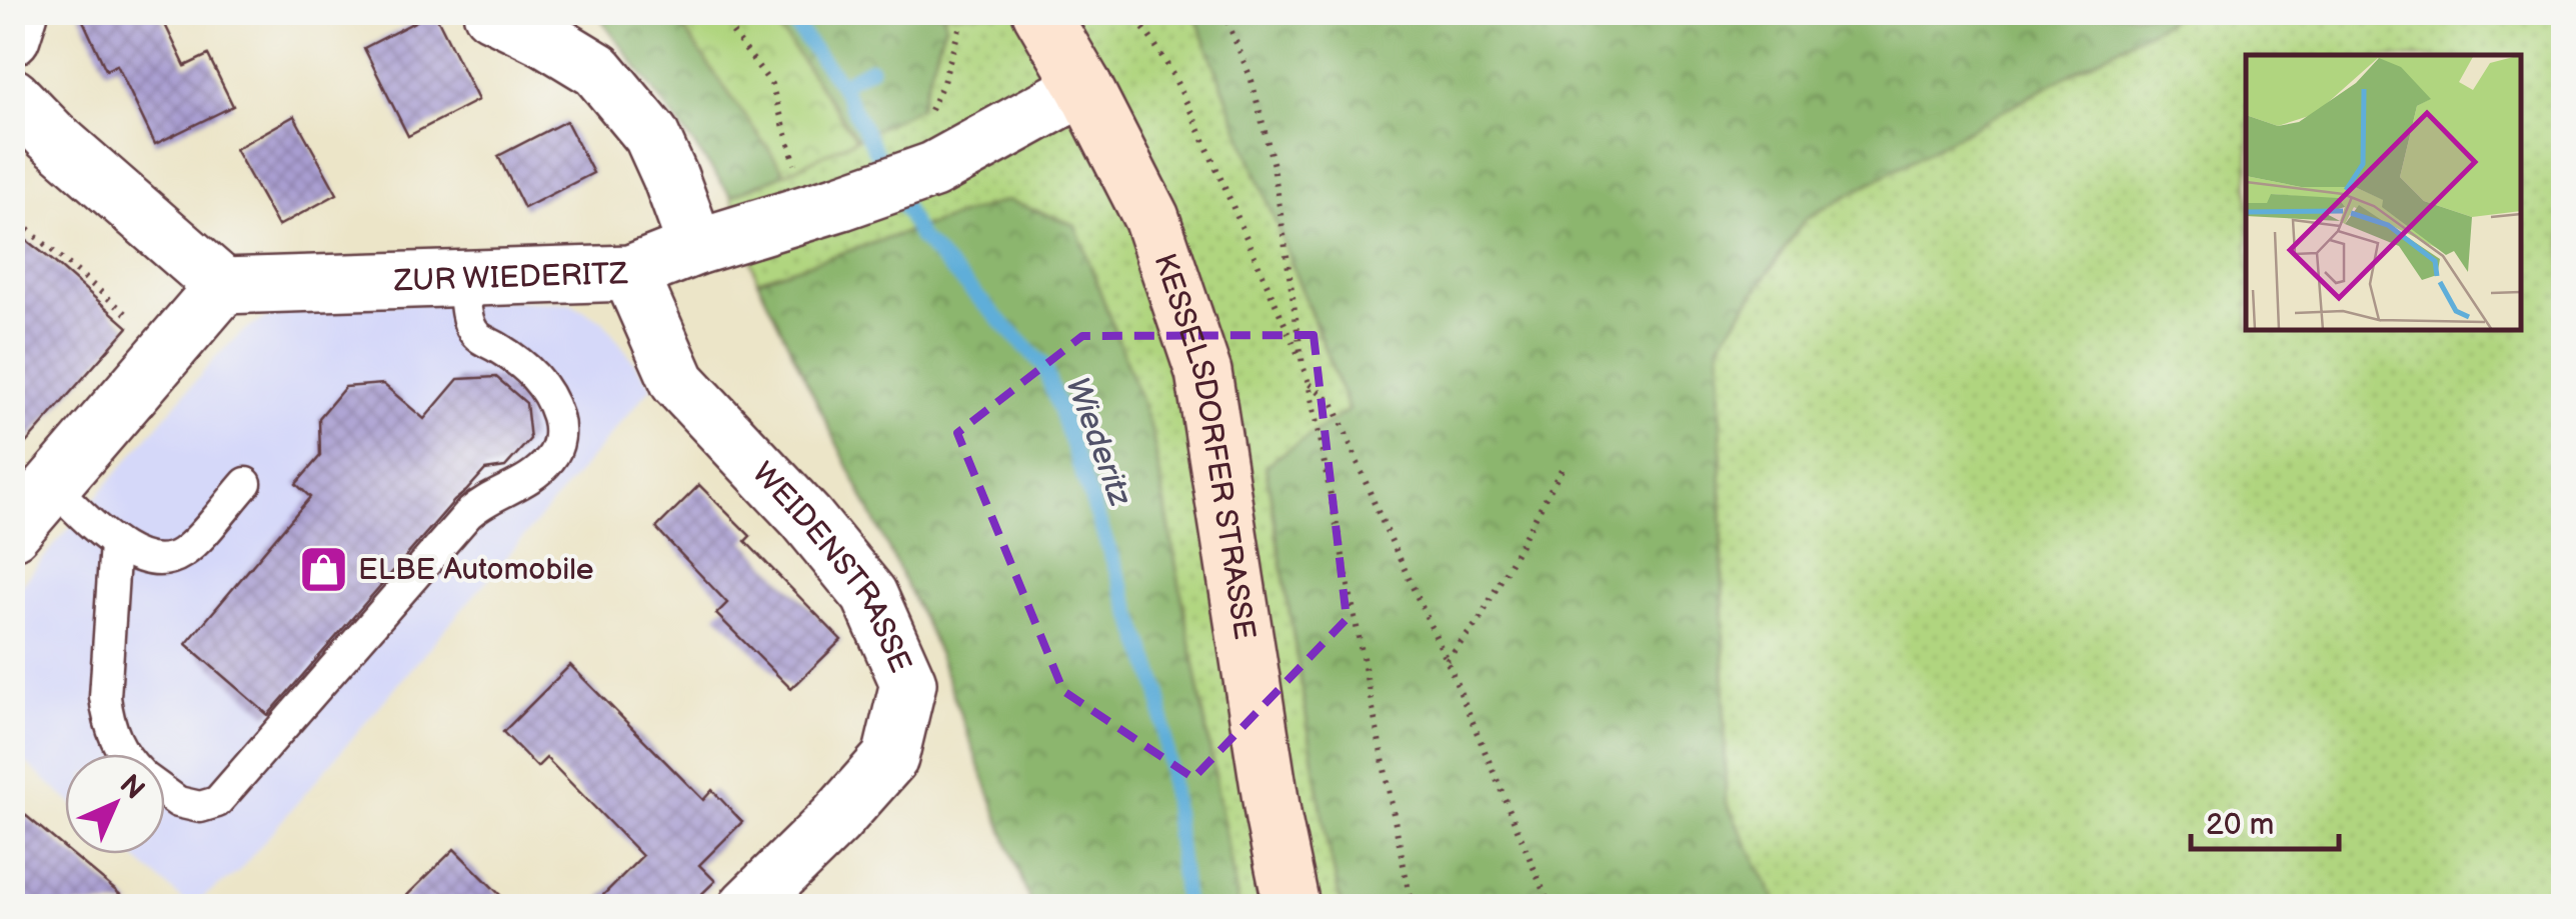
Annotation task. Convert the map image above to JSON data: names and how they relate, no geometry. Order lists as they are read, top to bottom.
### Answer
{
  "streets": {
    "main road": ["KESSELSDORFER STRASSE"],
    "street": ["ZUR WIEDERITZ", "WEIDENSTRASSE"]
  },
  "crossings": [
    ["ZUR WIEDERITZ", "KESSELSDORFER STRASSE"],
    ["ZUR WIEDERITZ", "WEIDENSTRASSE"]
  ],
  "water": ["Wiederitz"],
  "places": {
    "shop": ["ELBE Automobile"]
  },
  "scale_bar": "20 m",
  "north": "top right"
}
